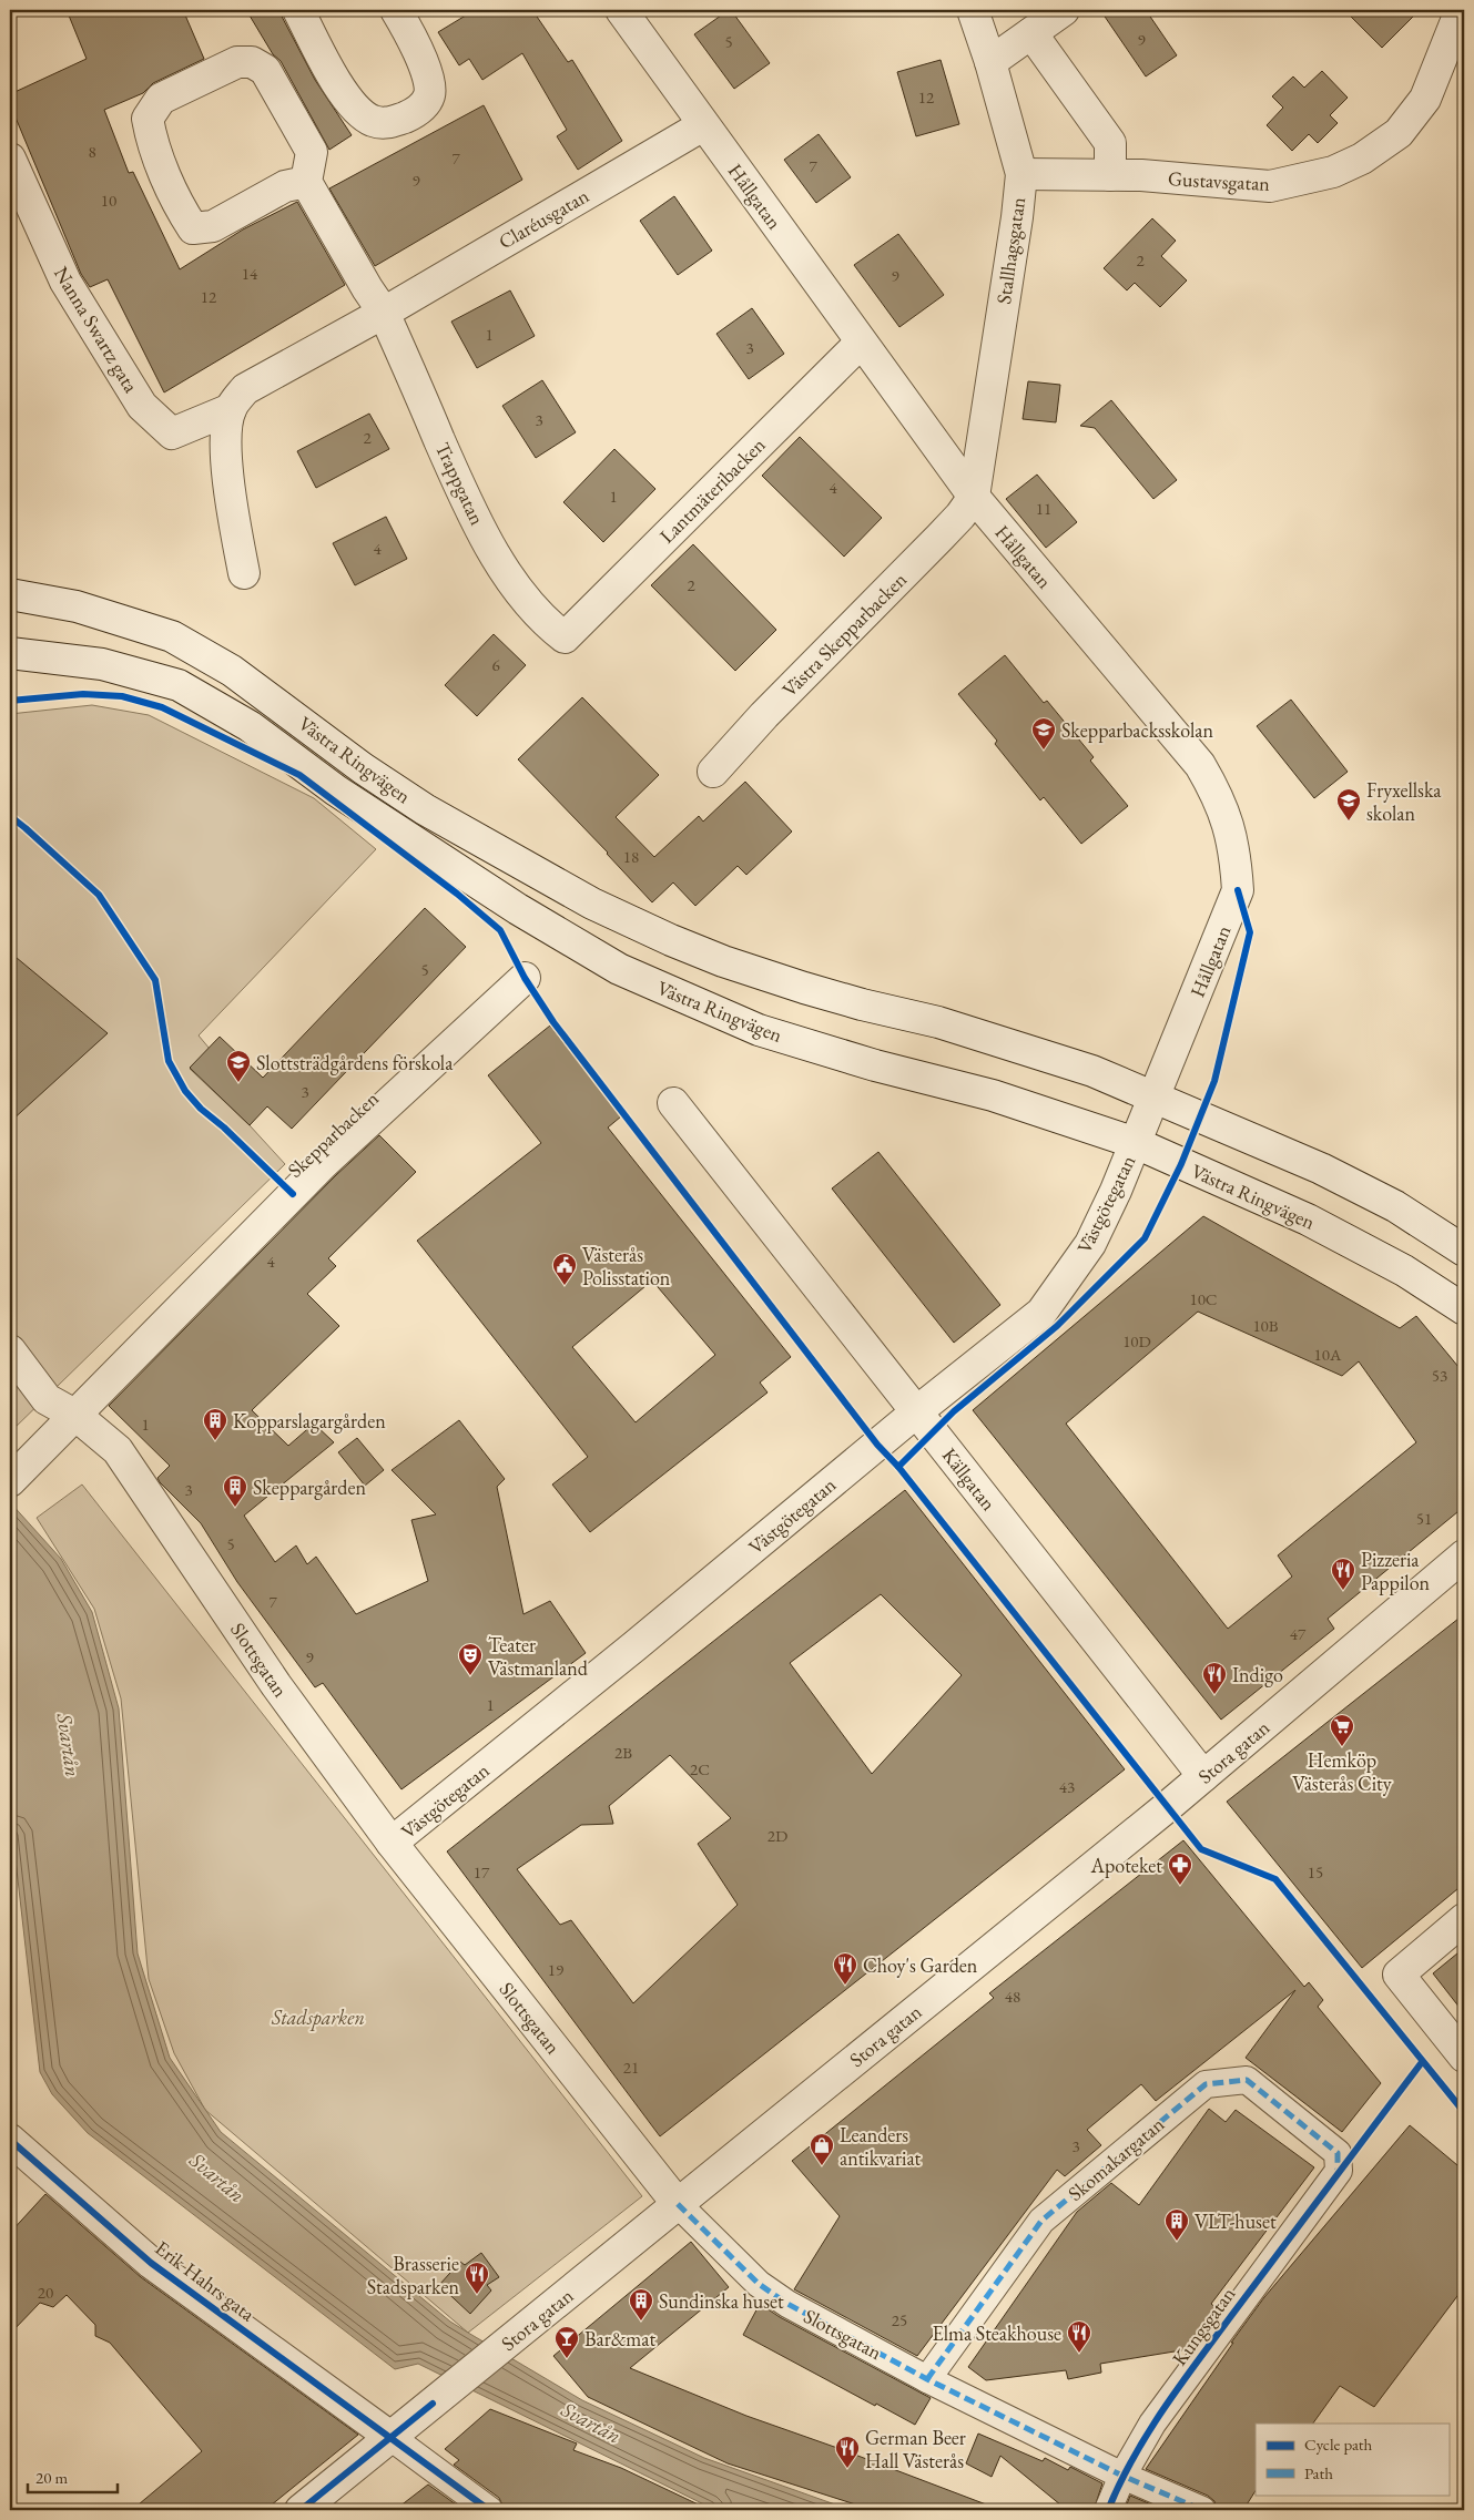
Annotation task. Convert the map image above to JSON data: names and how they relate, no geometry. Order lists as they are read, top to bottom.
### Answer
{
  "streets": {
    "street": [
      "Gustavsgatan",
      "Hållgatan",
      "Claréusgatan",
      "Stallhagsgatan",
      "Nanna Swartz gata",
      "Trappgatan",
      "Lantmäteribacken",
      "Västra Skepparbacken",
      "Västra Ringvägen",
      "Skepparbacken",
      "Västgötegatan",
      "Källgatan",
      "Slottsgatan",
      "Stora gatan",
      "Skomakargatan",
      "Erik Hahrs gata",
      "Kungsgatan"
    ]
  },
  "crossings": [
    ["Gustavsgatan", "Stallhagsgatan"],
    ["Hållgatan", "Claréusgatan"],
    ["Hållgatan", "Stallhagsgatan"],
    ["Hållgatan", "Lantmäteribacken"],
    ["Hållgatan", "Västra Skepparbacken"],
    ["Hållgatan", "Västra Ringvägen"],
    ["Hållgatan", "Västgötegatan"],
    ["Claréusgatan", "Nanna Swartz gata"],
    ["Claréusgatan", "Trappgatan"],
    ["Stallhagsgatan", "Västra Skepparbacken"],
    ["Trappgatan", "Lantmäteribacken"],
    ["Västra Ringvägen", "Västgötegatan"],
    ["Skepparbacken", "Slottsgatan"],
    ["Västgötegatan", "Källgatan"],
    ["Västgötegatan", "Slottsgatan"],
    ["Källgatan", "Stora gatan"],
    ["Slottsgatan", "Stora gatan"],
    ["Slottsgatan", "Skomakargatan"],
    ["Slottsgatan", "Kungsgatan"],
    ["Stora gatan", "Erik Hahrs gata"],
    ["Skomakargatan", "Kungsgatan"]
  ],
  "water": ["Svartån"],
  "parks": ["Stadsparken"],
  "places": {
    "school or university": ["Skepparbacksskolan", "Fryxellska skolan", "Slottsträdgårdens förskola"],
    "public building": ["Västerås Polisstation"],
    "building": [
      "Kopparslagargården",
      "Skeppargården",
      "VLT-huset",
      "Sundinska huset"
    ],
    "restaurant": [
      "Pizzeria Pappilon",
      "Indigo",
      "Choy's Garden",
      "Brasserie Stadsparken",
      "Elma Steakhouse",
      "German Beer Hall Västerås"
    ],
    "theatre": ["Teater Västmanland"],
    "supermarket": ["Hemköp Västerås City"],
    "pharmacy": ["Apoteket"],
    "shop": ["Leanders antikvariat"],
    "bar": ["Bar&mat"]
  },
  "house_numbers": [
    "9",
    "5",
    "12",
    "8",
    "7",
    "7",
    "9",
    "10",
    "2",
    "14",
    "9",
    "12",
    "1",
    "3",
    "3",
    "2",
    "4",
    "1",
    "11",
    "4",
    "2",
    "6",
    "18",
    "5",
    "3",
    "4",
    "10C",
    "10B",
    "10D",
    "10A",
    "53",
    "1",
    "3",
    "51",
    "5",
    "7",
    "47",
    "9",
    "1",
    "2B",
    "2C",
    "43",
    "2D",
    "17",
    "15",
    "19",
    "48",
    "21",
    "3",
    "20",
    "25"
  ],
  "legend": ["Cycle path", "Path"],
  "scale_bar": "20 m"
}
